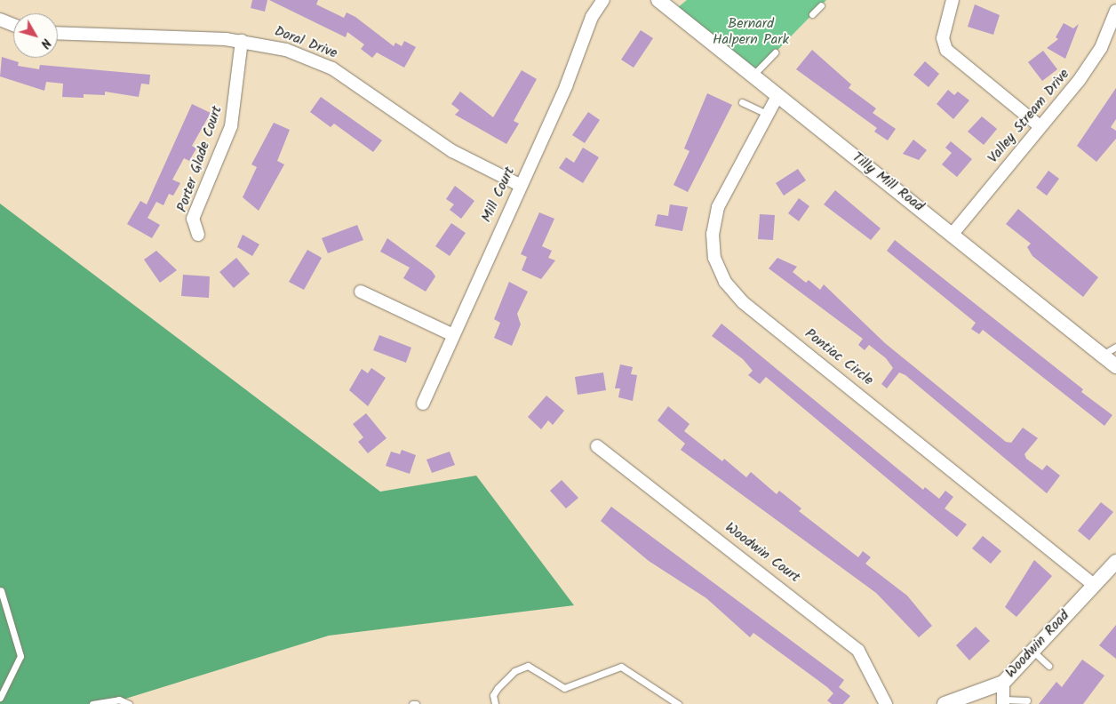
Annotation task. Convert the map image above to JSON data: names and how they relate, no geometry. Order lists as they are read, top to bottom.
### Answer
{
  "streets": {
    "street": [
      "Doral Drive",
      "Valley Stream Drive",
      "Porter Glade Court",
      "Tilly Mill Road",
      "Mill Court",
      "Pontiac Circle",
      "Woodwin Court",
      "Woodwin Road"
    ]
  },
  "crossings": [
    ["Doral Drive", "Porter Glade Court"],
    ["Doral Drive", "Mill Court"],
    ["Valley Stream Drive", "Tilly Mill Road"],
    ["Tilly Mill Road", "Pontiac Circle"],
    ["Pontiac Circle", "Woodwin Road"]
  ],
  "parks": ["Bernard Halpern Park"],
  "north": "bottom right"
}
